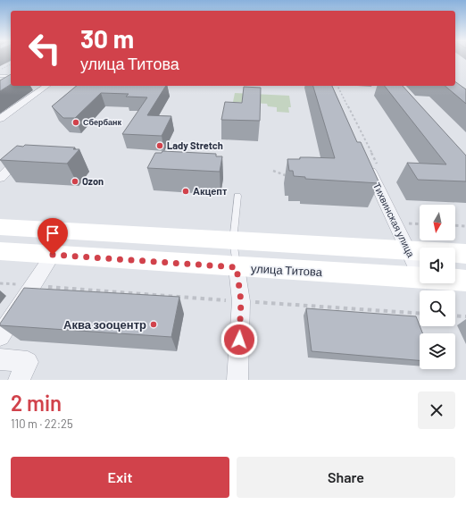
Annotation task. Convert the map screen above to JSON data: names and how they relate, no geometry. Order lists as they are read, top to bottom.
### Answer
{
  "streets": {
    "main road": ["улица Титова"],
    "street": ["Тихвинская улица"]
  },
  "places": [
    "Сбербанк",
    "Lady Stretch",
    "Ozon",
    "Акцепт",
    "Аква зооцентр"
  ],
  "north": "bottom",
  "page": {
    "turn": ["30 m", "улица Титова"],
    "heading": ["2 min", "110 m · 22:25"],
    "buttons": ["Exit", "Share"]
  }
}
